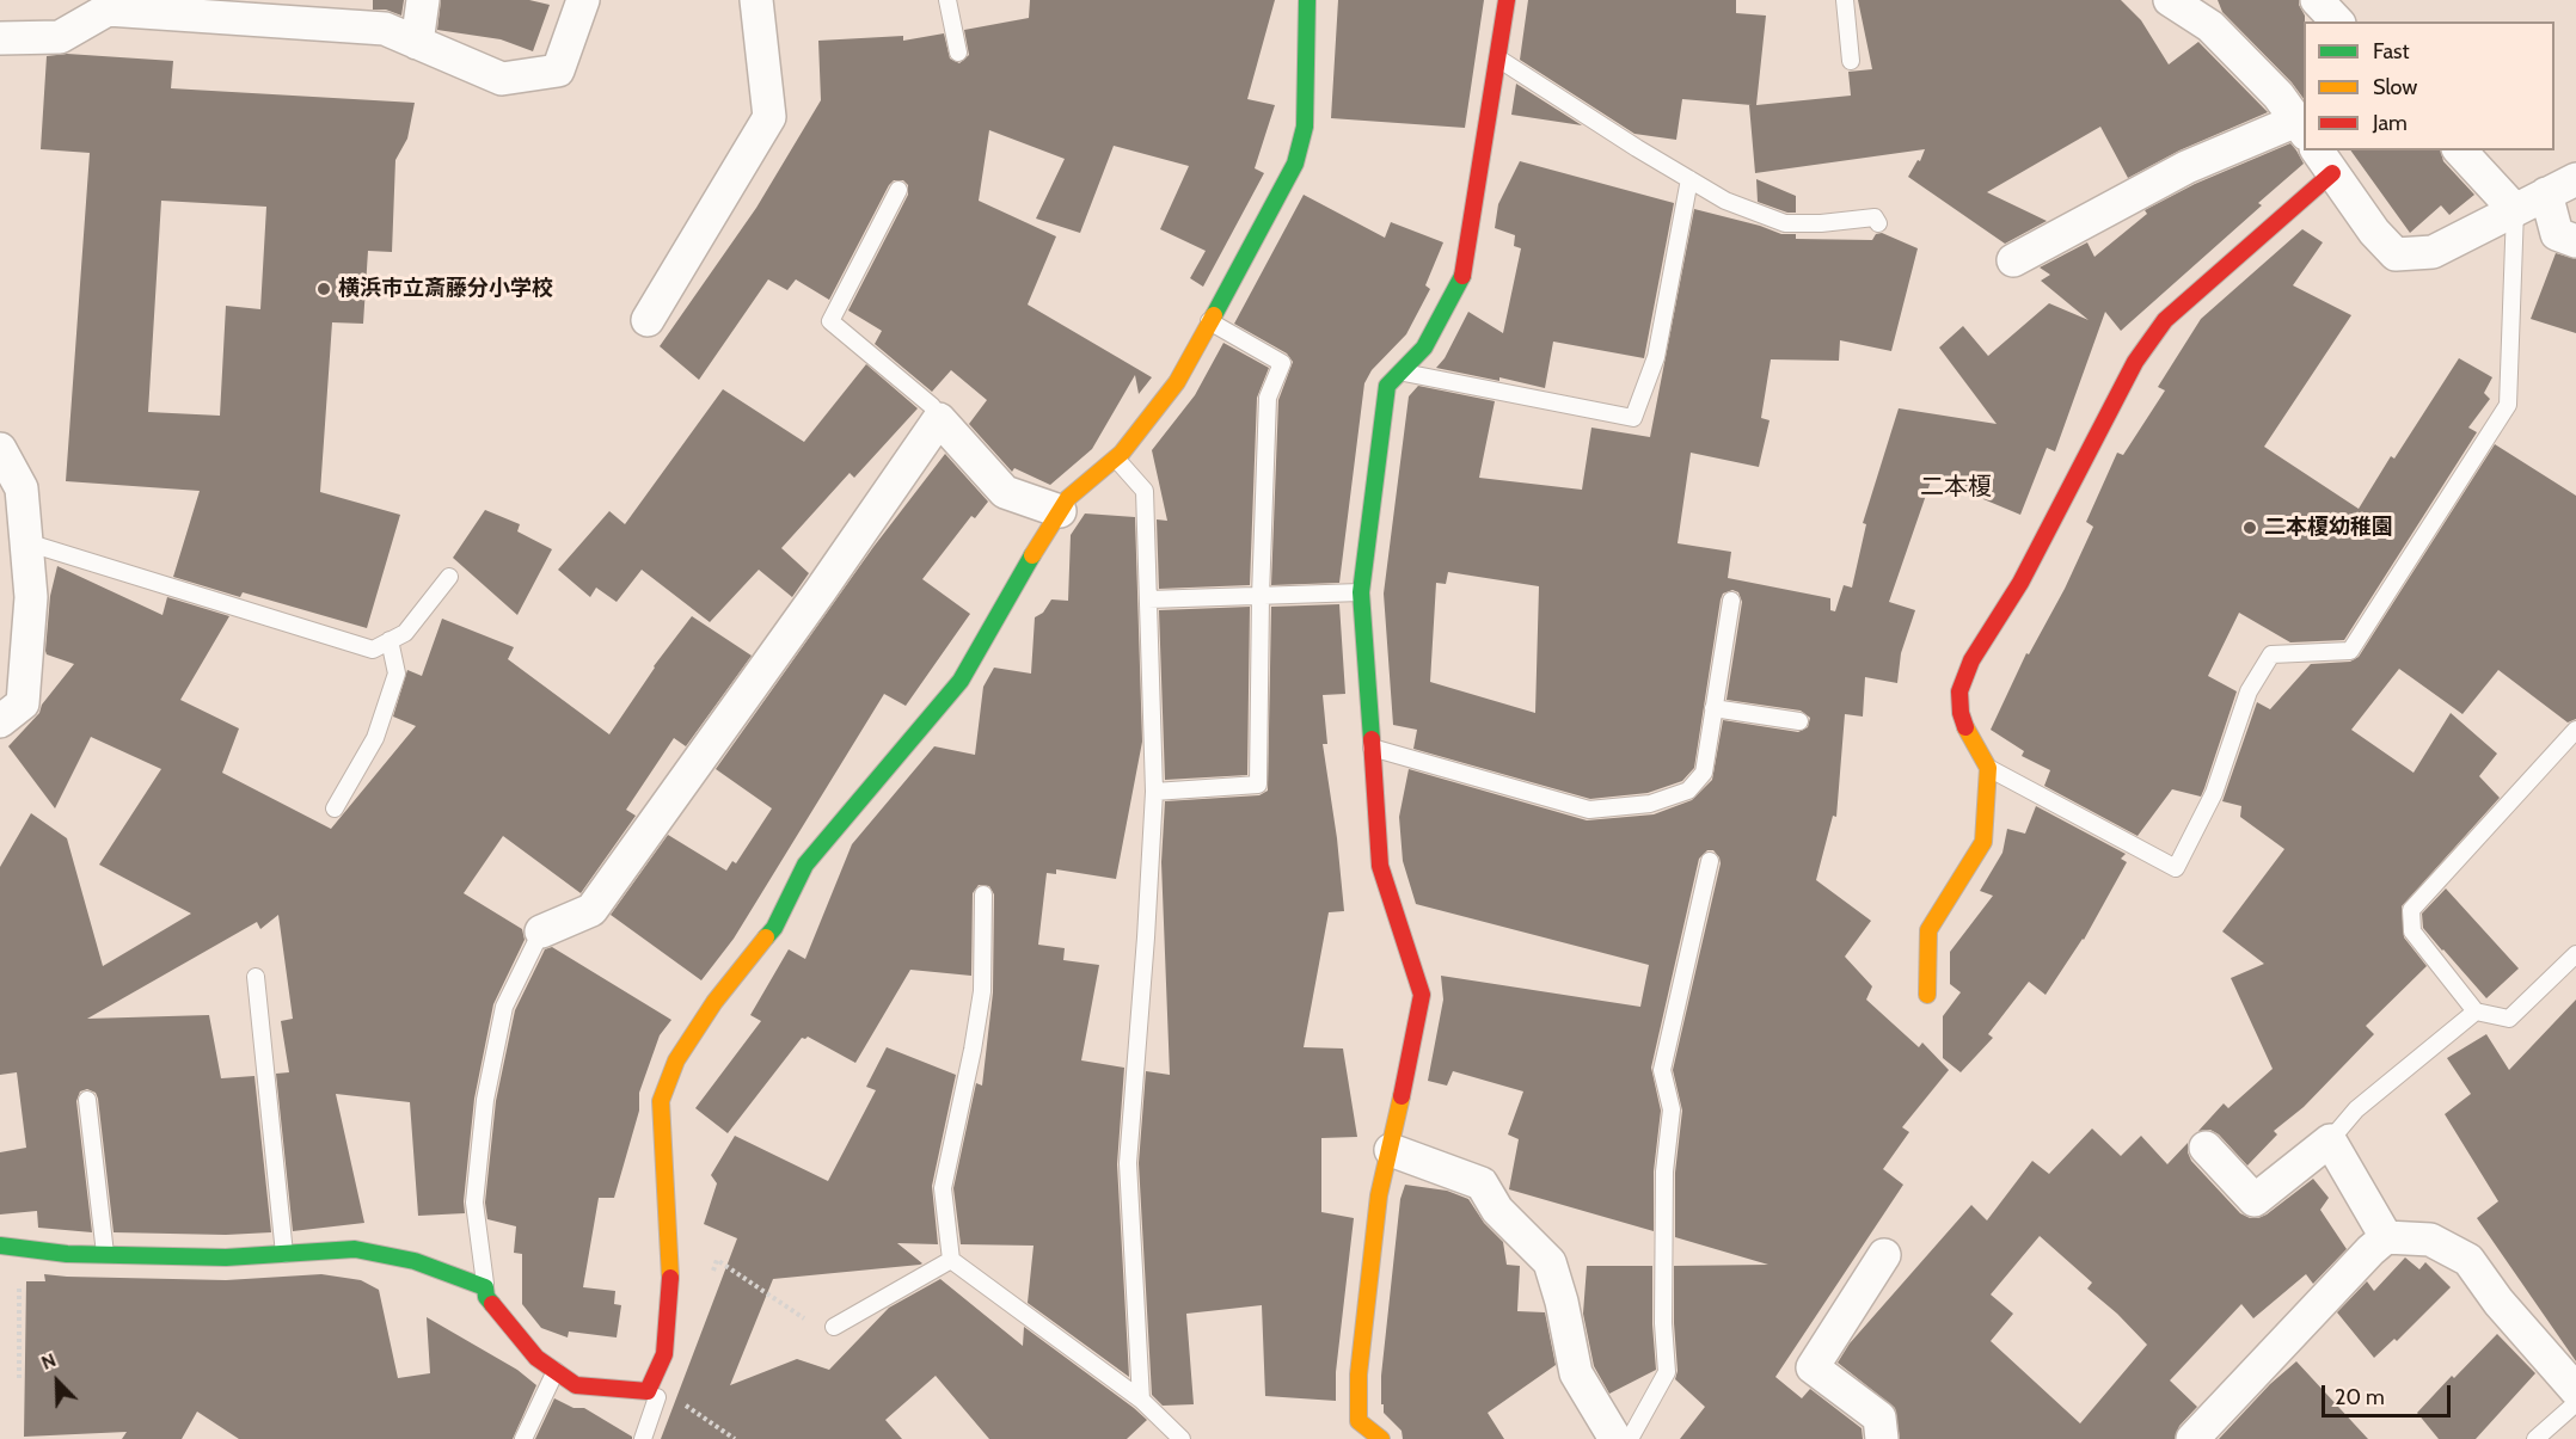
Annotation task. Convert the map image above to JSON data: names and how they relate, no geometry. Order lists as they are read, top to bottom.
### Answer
{
  "districts": ["二本榎"],
  "places": ["横浜市立斎藤分小学校", "二本榎幼稚園"],
  "legend": ["Fast", "Slow", "Jam"],
  "scale_bar": "20 m",
  "north": "top left"
}
